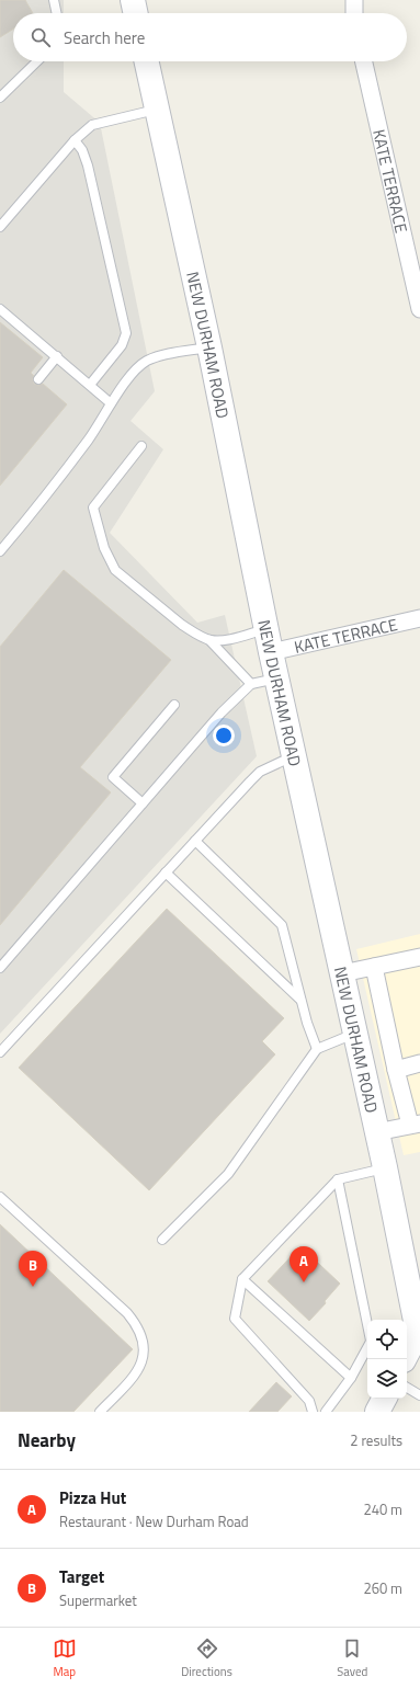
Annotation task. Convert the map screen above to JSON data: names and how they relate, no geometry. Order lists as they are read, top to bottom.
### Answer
{
  "streets": {
    "main road": ["NEW DURHAM ROAD"],
    "street": ["KATE TERRACE"]
  },
  "crossings": [
    ["KATE TERRACE", "NEW DURHAM ROAD"]
  ],
  "page": {
    "search": "Search here",
    "pins": ["A", "B"],
    "heading": ["Nearby", "2 results"],
    "list": [
      {
        "mark": "A",
        "name": "Pizza Hut",
        "note": "Restaurant · New Durham Road",
        "value": "240 m"
      },
      {
        "mark": "B",
        "name": "Target",
        "note": "Supermarket",
        "value": "260 m"
      }
    ],
    "nav": ["Map", "Directions", "Saved"]
  }
}
